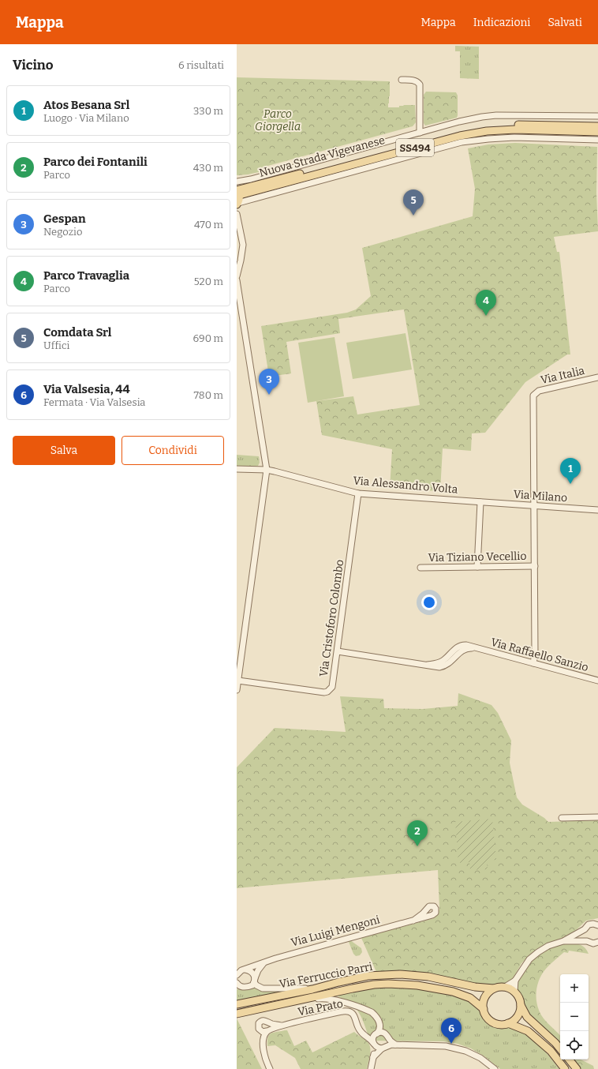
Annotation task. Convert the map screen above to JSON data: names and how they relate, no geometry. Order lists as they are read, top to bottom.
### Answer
{
  "streets": {
    "main road": ["SS494", "Nuova Strada Vigevanese", "Via Ferruccio Parri"],
    "street": [
      "Via Italia",
      "Via Alessandro Volta",
      "Via Milano",
      "Via Tiziano Vecellio",
      "Via Cristoforo Colombo",
      "Via Raffaello Sanzio",
      "Via Luigi Mengoni",
      "Via Prato"
    ]
  },
  "crossings": [
    ["Via Italia", "Via Milano"],
    ["Via Alessandro Volta", "Via Milano"],
    ["Via Alessandro Volta", "Via Cristoforo Colombo"],
    ["Via Cristoforo Colombo", "Via Raffaello Sanzio"]
  ],
  "parks": ["Parco Giorgella"],
  "page": {
    "header": "Mappa",
    "nav": ["Mappa", "Indicazioni", "Salvati"],
    "heading": ["Vicino", "6 risultati"],
    "list": [
      {
        "mark": "1",
        "name": "Atos Besana Srl",
        "note": "Luogo · Via Milano",
        "value": "330 m"
      },
      {
        "mark": "2",
        "name": "Parco dei Fontanili",
        "note": "Parco",
        "value": "430 m"
      },
      {
        "mark": "3",
        "name": "Gespan",
        "note": "Negozio",
        "value": "470 m"
      },
      {
        "mark": "4",
        "name": "Parco Travaglia",
        "note": "Parco",
        "value": "520 m"
      },
      {
        "mark": "5",
        "name": "Comdata Srl",
        "note": "Uffici",
        "value": "690 m"
      },
      {
        "mark": "6",
        "name": "Via Valsesia, 44",
        "note": "Fermata · Via Valsesia",
        "value": "780 m"
      }
    ],
    "pins": [
      "5",
      "4",
      "3",
      "1",
      "2",
      "6"
    ],
    "buttons": ["Salva", "Condividi"],
    "map_buttons": ["+", "−"]
  }
}
